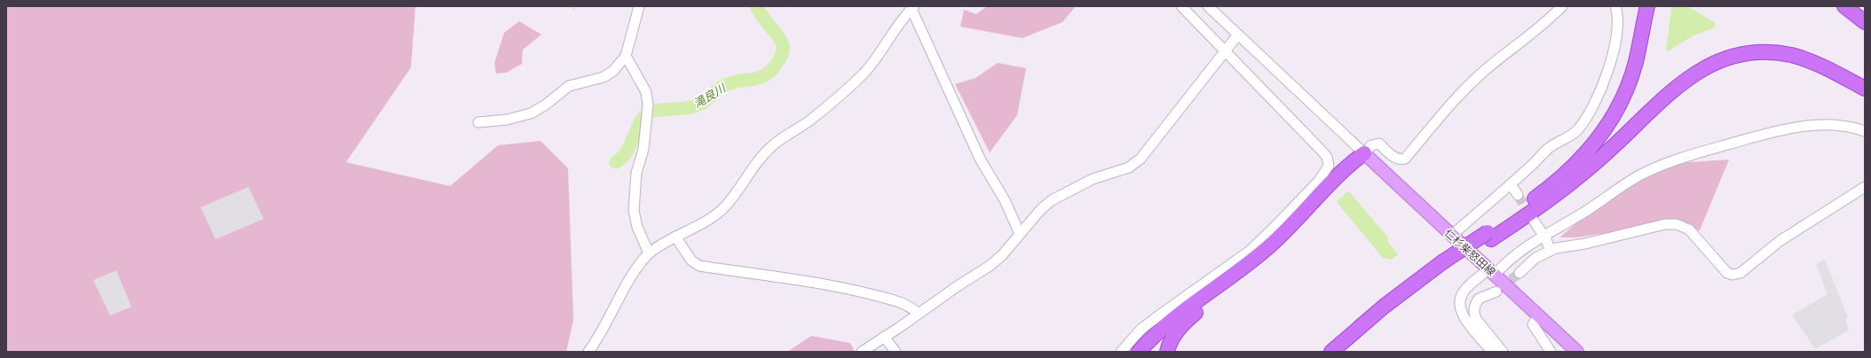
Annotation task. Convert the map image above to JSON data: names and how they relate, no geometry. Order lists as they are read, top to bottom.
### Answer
{
  "streets": {
    "main road": ["仁杉柴怒田線"]
  },
  "water": ["滝良川"]
}
